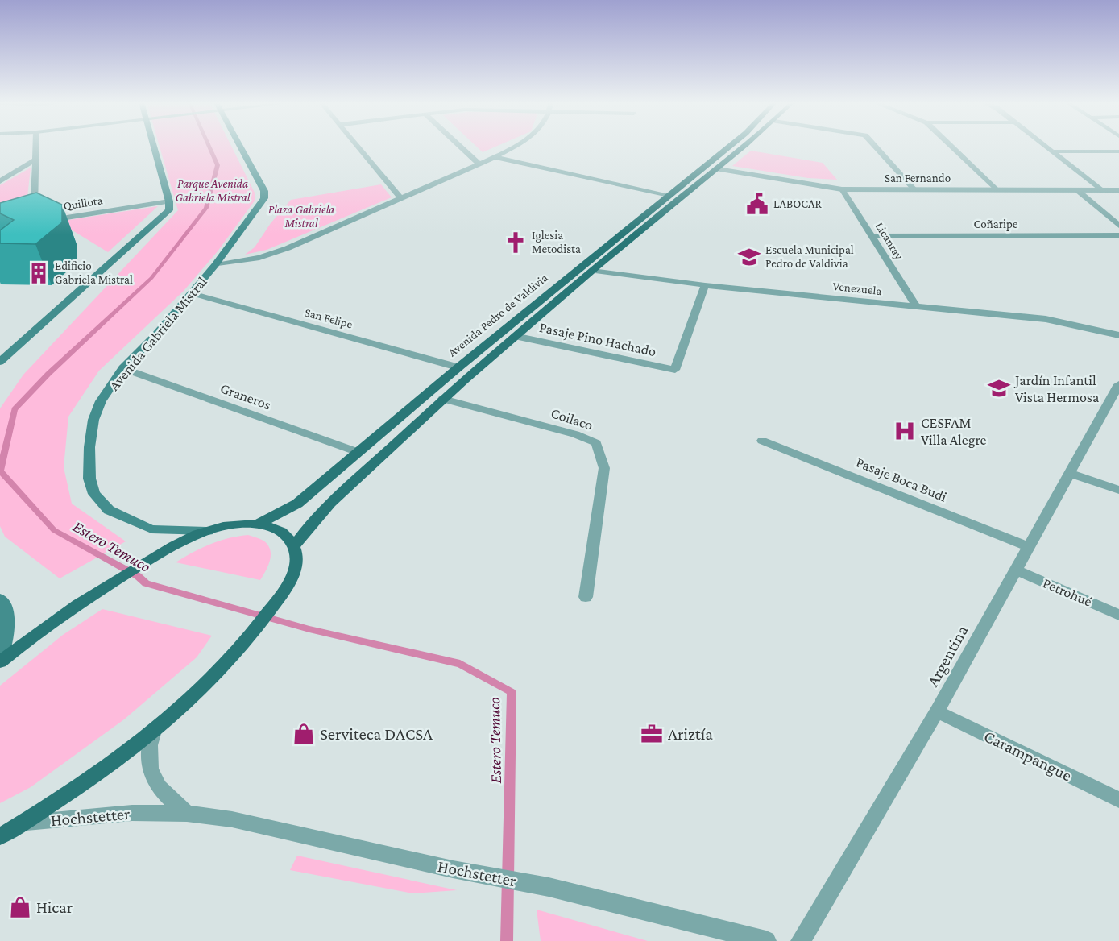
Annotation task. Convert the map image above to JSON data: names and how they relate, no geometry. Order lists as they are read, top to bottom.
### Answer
{
  "streets": {
    "main road": ["Avenida Pedro de Valdivia", "Avenida Gabriela Mistral"],
    "street": [
      "San Fernando",
      "Quillota",
      "Coñaripe",
      "Licanray",
      "Venezuela",
      "San Felipe",
      "Pasaje Pino Hachado",
      "Graneros",
      "Coilaco",
      "Pasaje Boca Budi",
      "Petrohué",
      "Argentina",
      "Carampangue",
      "Hochstetter"
    ]
  },
  "crossings": [
    ["San Fernando", "Licanray"],
    ["San Fernando", "Avenida Pedro de Valdivia"],
    ["Coñaripe", "Licanray"],
    ["Licanray", "Venezuela"],
    ["Venezuela", "Avenida Pedro de Valdivia"],
    ["Venezuela", "Pasaje Pino Hachado"],
    ["Avenida Pedro de Valdivia", "San Felipe"],
    ["Avenida Pedro de Valdivia", "Avenida Gabriela Mistral"],
    ["Avenida Pedro de Valdivia", "Pasaje Pino Hachado"],
    ["Avenida Pedro de Valdivia", "Graneros"],
    ["Avenida Pedro de Valdivia", "Coilaco"],
    ["San Felipe", "Avenida Gabriela Mistral"],
    ["Avenida Gabriela Mistral", "Graneros"],
    ["Pasaje Boca Budi", "Argentina"],
    ["Petrohué", "Argentina"],
    ["Argentina", "Carampangue"]
  ],
  "water": ["Estero Temuco"],
  "parks": ["Parque Avenida Gabriela Mistral", "Plaza Gabriela Mistral"],
  "places": {
    "public building": ["LABOCAR"],
    "church": ["Iglesia Metodista"],
    "school or university": ["Escuela Municipal Pedro de Valdivia", "Jardín Infantil Vista Hermosa"],
    "building": ["Edificio Gabriela Mistral"],
    "hospital": ["CESFAM Villa Alegre"],
    "shop": ["Serviteca DACSA", "Hicar"],
    "office": ["Ariztía"]
  }
}
